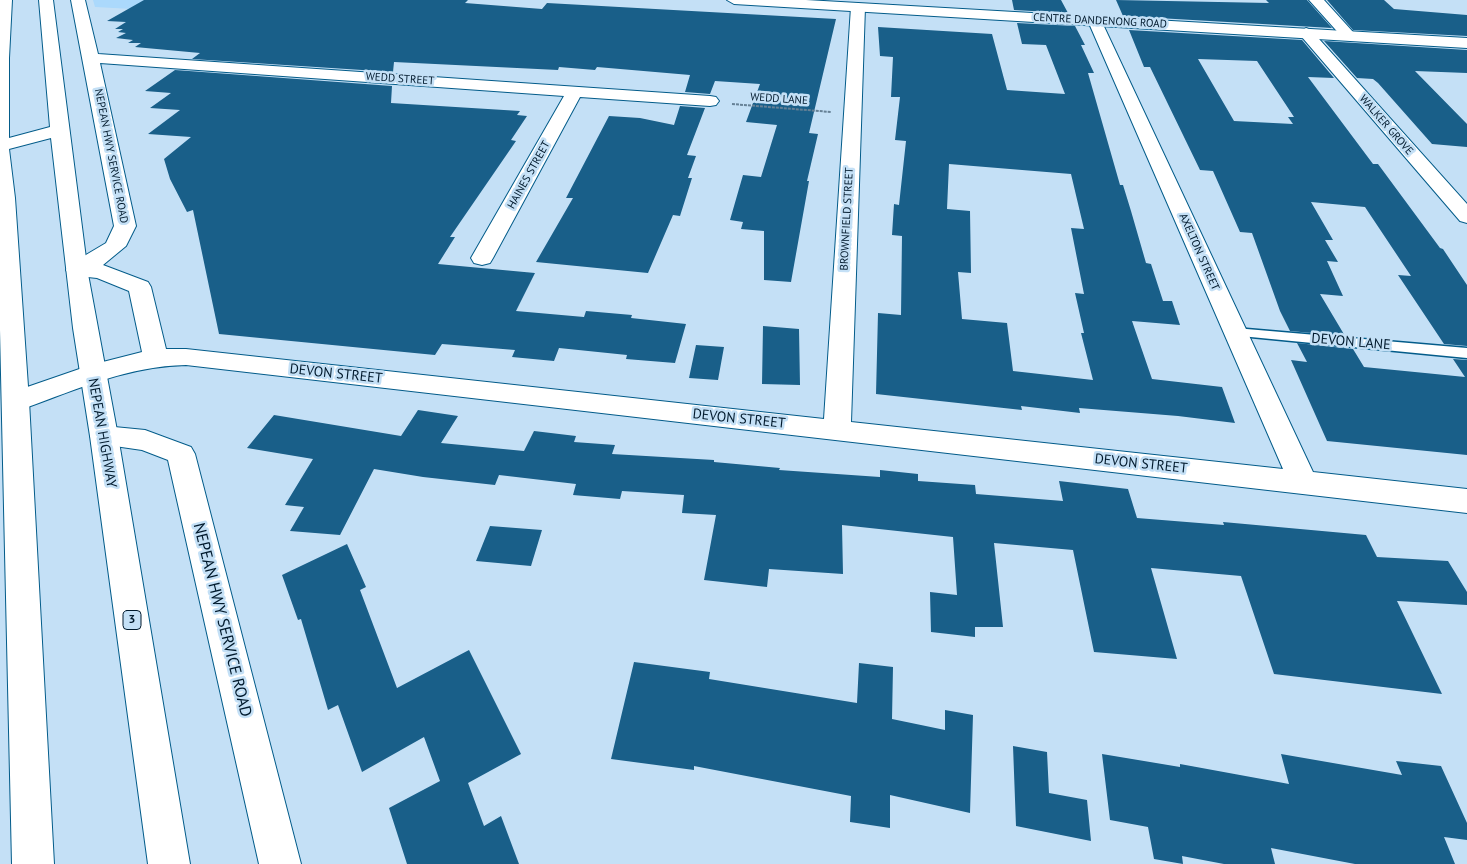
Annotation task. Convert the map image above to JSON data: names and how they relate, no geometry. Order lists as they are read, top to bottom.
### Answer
{
  "streets": {
    "main road": [
      "CENTRE DANDENONG ROAD",
      "WEDD STREET",
      "WALKER GROVE",
      "NEPEAN HWY SERVICE ROAD",
      "HAINES STREET",
      "BROWNFIELD STREET",
      "AXELTON STREET",
      "DEVON STREET",
      "NEPEAN HIGHWAY",
      "3"
    ],
    "lane": ["DEVON LANE"],
    "path": ["WEDD LANE"]
  },
  "crossings": [
    ["CENTRE DANDENONG ROAD", "WALKER GROVE"],
    ["CENTRE DANDENONG ROAD", "BROWNFIELD STREET"],
    ["CENTRE DANDENONG ROAD", "AXELTON STREET"],
    ["WEDD STREET", "WEDD LANE"],
    ["WEDD STREET", "NEPEAN HWY SERVICE ROAD"],
    ["WEDD STREET", "HAINES STREET"],
    ["NEPEAN HWY SERVICE ROAD", "NEPEAN HIGHWAY"],
    ["BROWNFIELD STREET", "DEVON STREET"],
    ["AXELTON STREET", "DEVON LANE"],
    ["AXELTON STREET", "DEVON STREET"],
    ["DEVON STREET", "NEPEAN HIGHWAY"]
  ]
}
